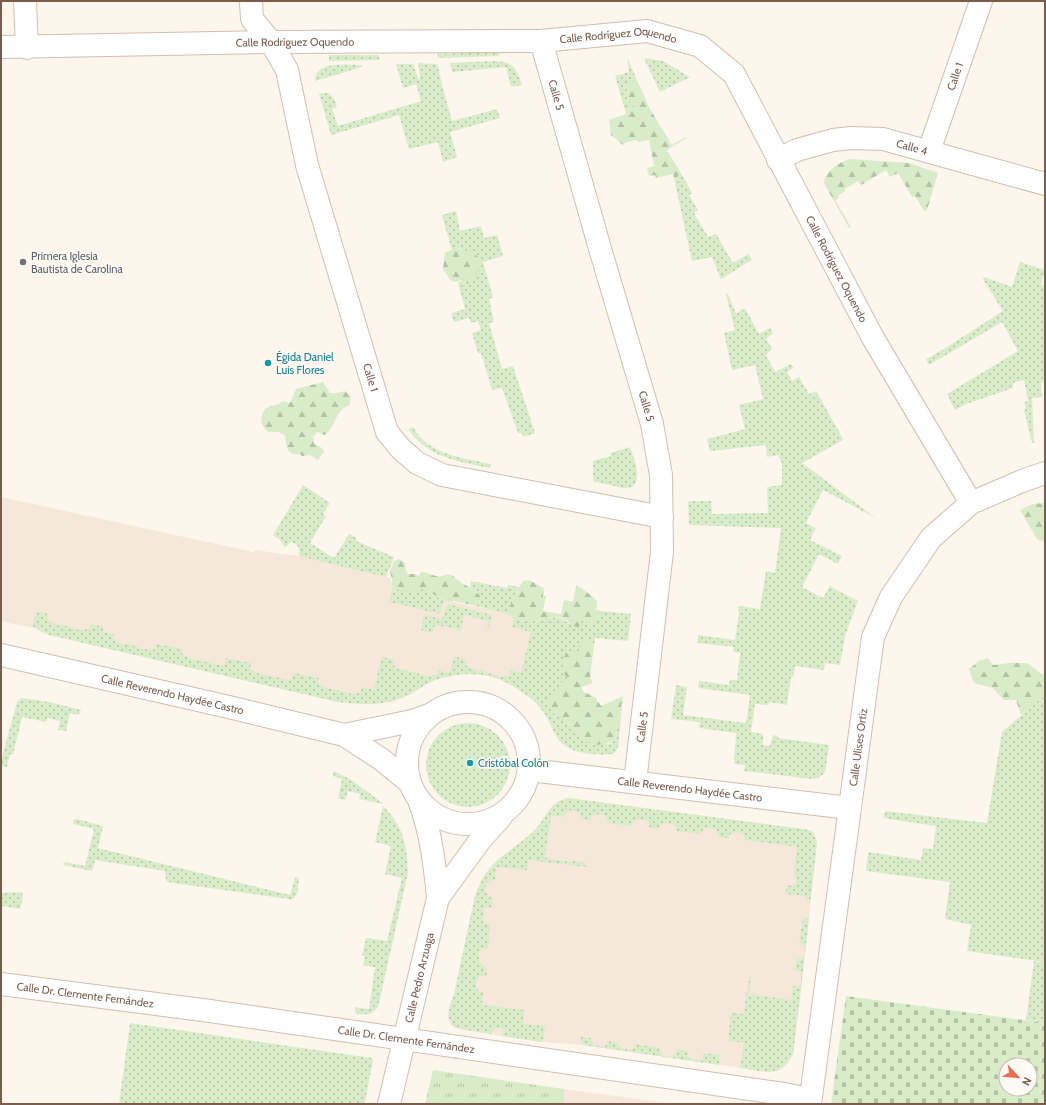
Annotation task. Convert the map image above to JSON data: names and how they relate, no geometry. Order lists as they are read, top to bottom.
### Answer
{
  "streets": {
    "street": [
      "Calle Rodríguez Oquendo",
      "Calle 1",
      "Calle 5",
      "Calle 4",
      "Calle Reverendo Haydée Castro",
      "Calle Ulises Ortiz",
      "Calle Pedro Arzuaga",
      "Calle Dr. Clemente Fernández"
    ]
  },
  "crossings": [
    ["Calle Rodríguez Oquendo", "Calle 1"],
    ["Calle Rodríguez Oquendo", "Calle 5"],
    ["Calle Rodríguez Oquendo", "Calle 4"],
    ["Calle Rodríguez Oquendo", "Calle Ulises Ortiz"],
    ["Calle 1", "Calle 5"],
    ["Calle 1", "Calle 4"],
    ["Calle 5", "Calle Reverendo Haydée Castro"],
    ["Calle Reverendo Haydée Castro", "Calle Ulises Ortiz"],
    ["Calle Reverendo Haydée Castro", "Calle Pedro Arzuaga"],
    ["Calle Ulises Ortiz", "Calle Dr. Clemente Fernández"],
    ["Calle Pedro Arzuaga", "Calle Dr. Clemente Fernández"]
  ],
  "places": ["Primera Iglesia Bautista de Carolina", "Égida Daniel Luis Flores", "Cristóbal Colón"],
  "north": "bottom right"
}
